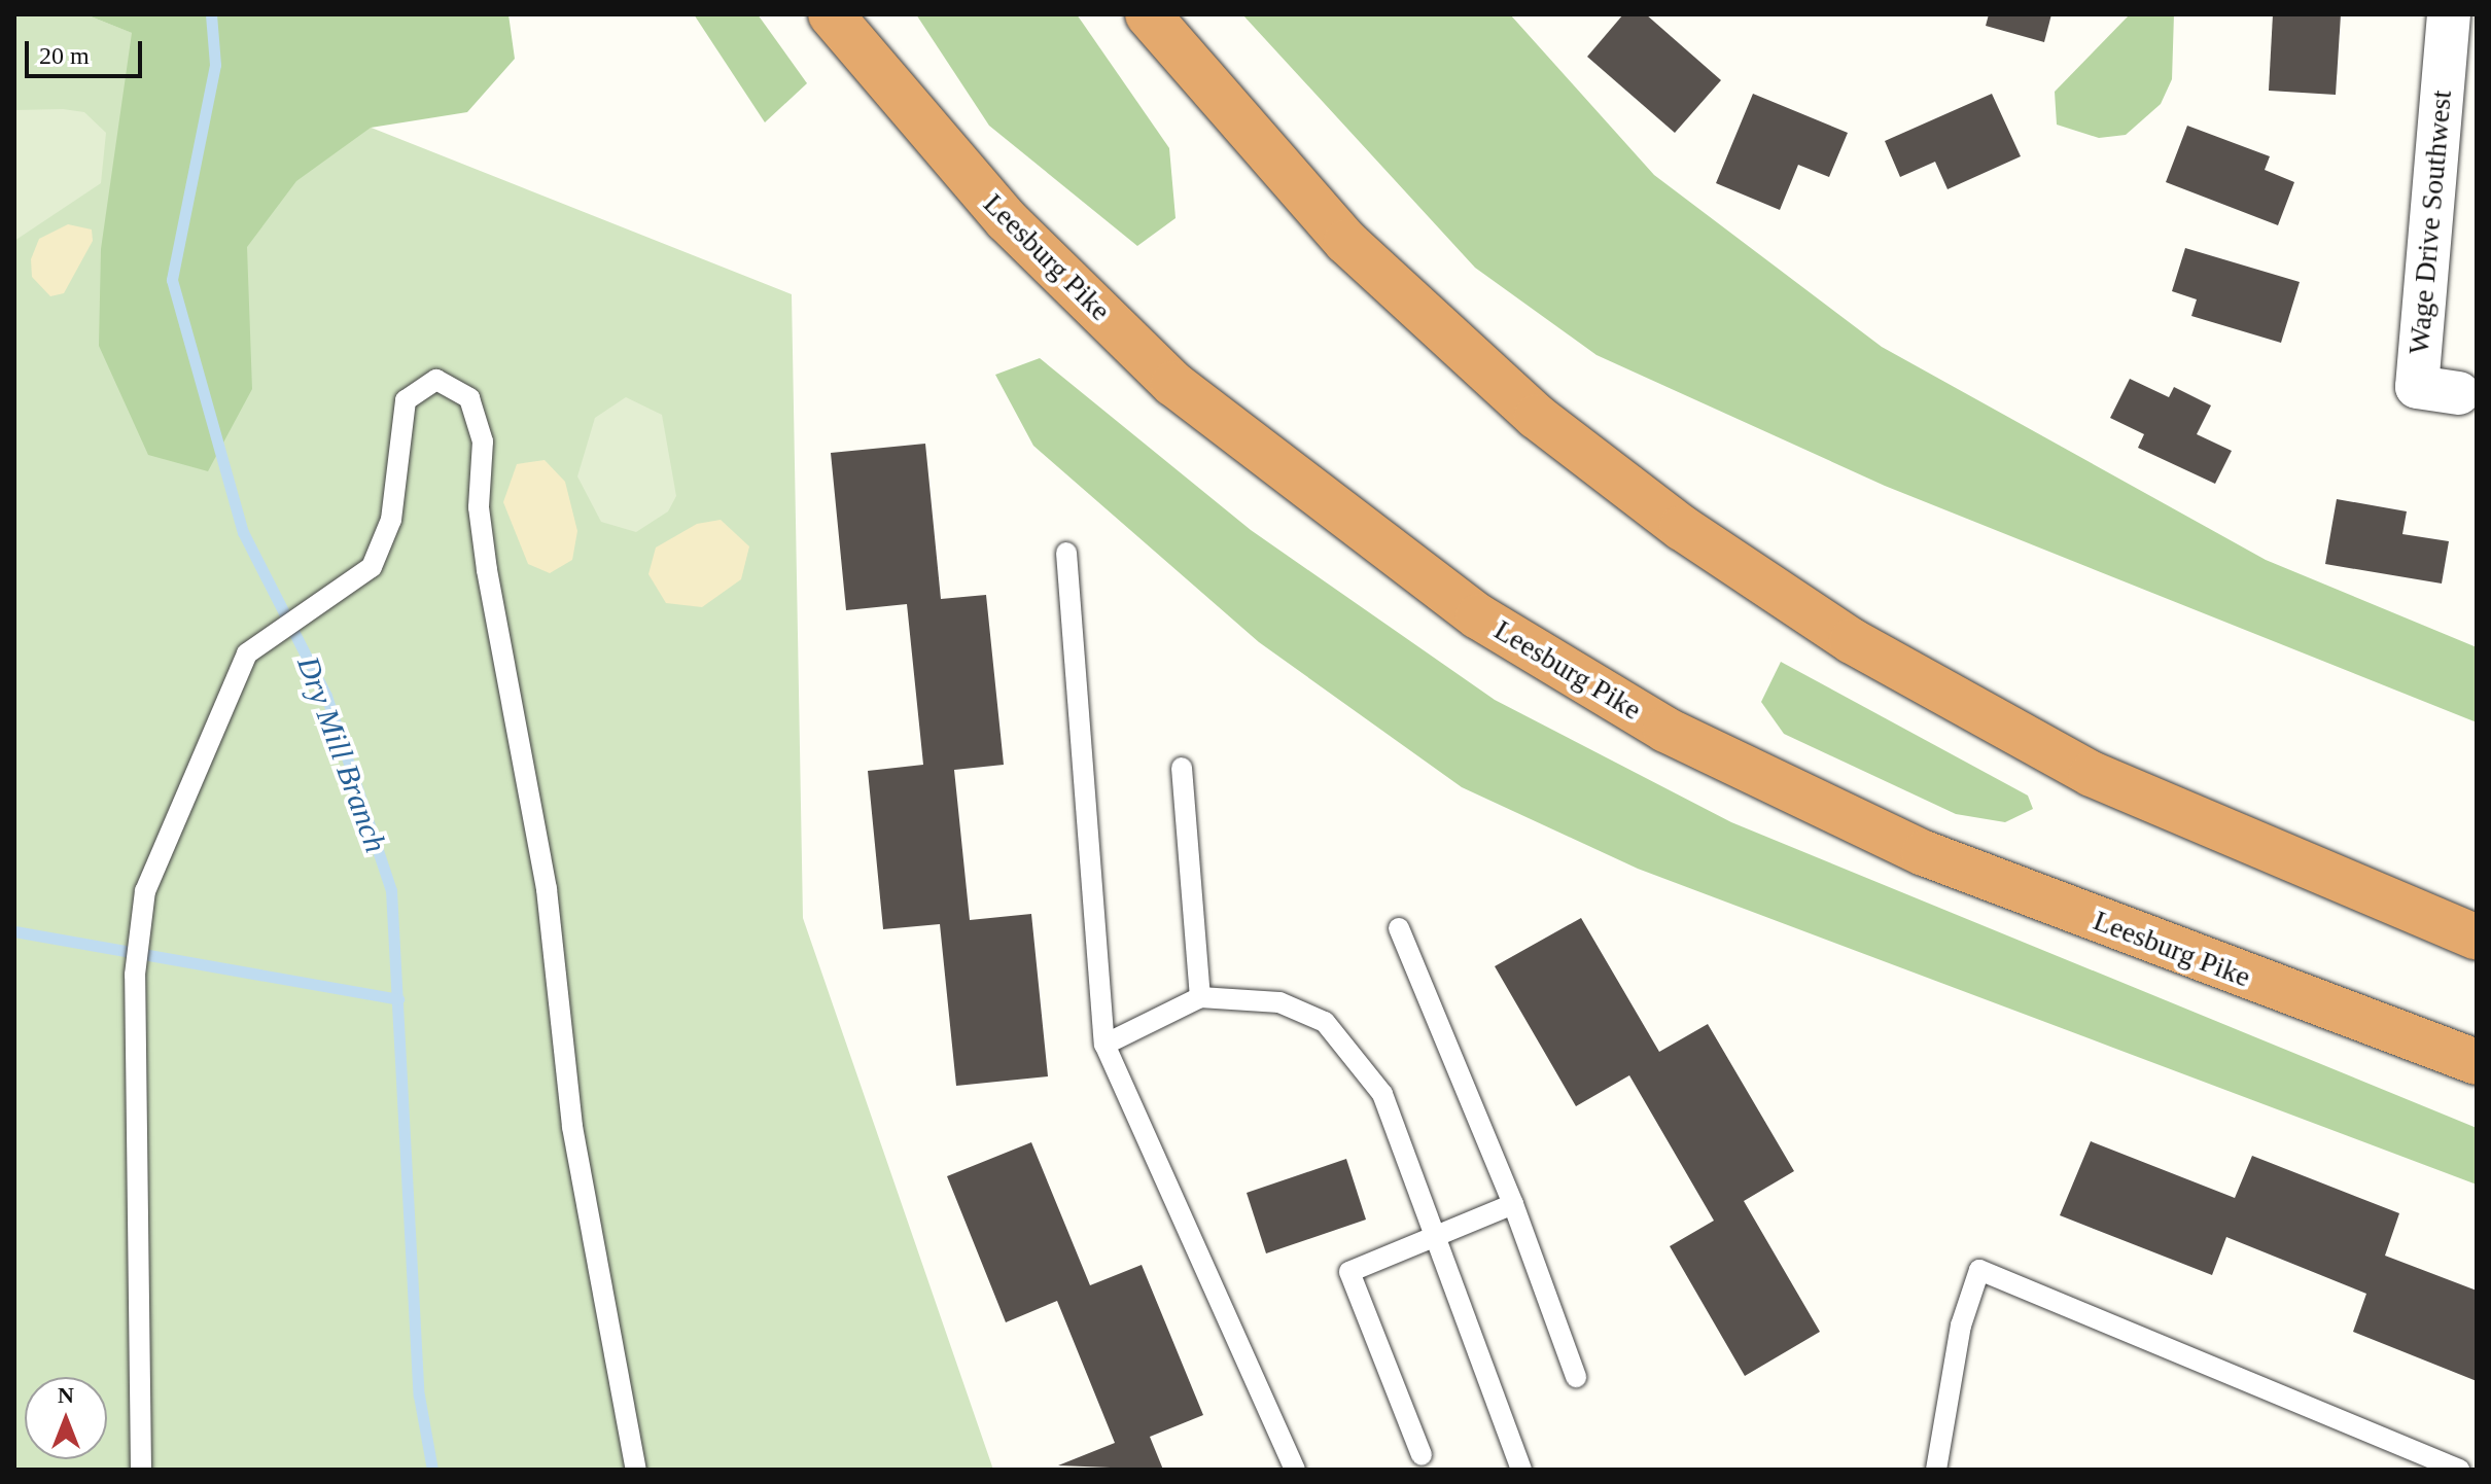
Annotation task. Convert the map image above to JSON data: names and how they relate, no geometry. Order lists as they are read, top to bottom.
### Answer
{
  "streets": {
    "highway": ["Leesburg Pike"],
    "street": ["Wage Drive Southwest"]
  },
  "water": ["Dry Mill Branch"],
  "scale_bar": "20 m",
  "north": "top"
}
